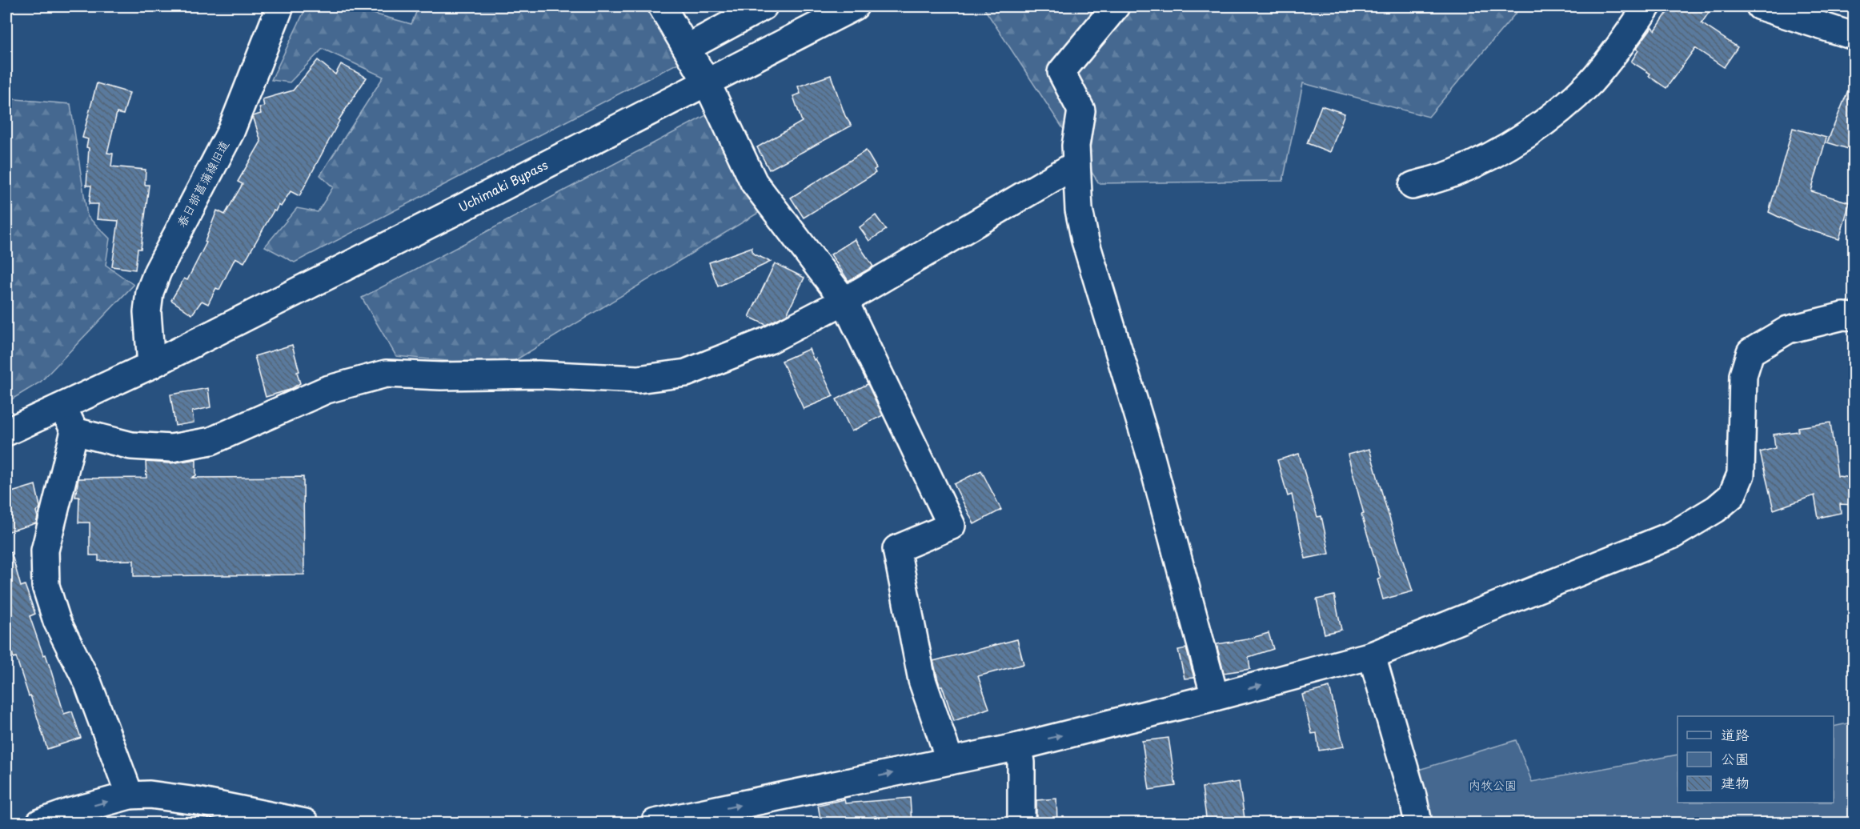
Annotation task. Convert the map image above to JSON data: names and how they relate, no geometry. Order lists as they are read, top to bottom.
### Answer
{
  "streets": {
    "street": ["春日部菖蒲線旧道", "Uchimaki Bypass"]
  },
  "crossings": [
    ["春日部菖蒲線旧道", "Uchimaki Bypass"]
  ],
  "parks": ["内牧公園"],
  "legend": ["道路", "公園", "建物"]
}
